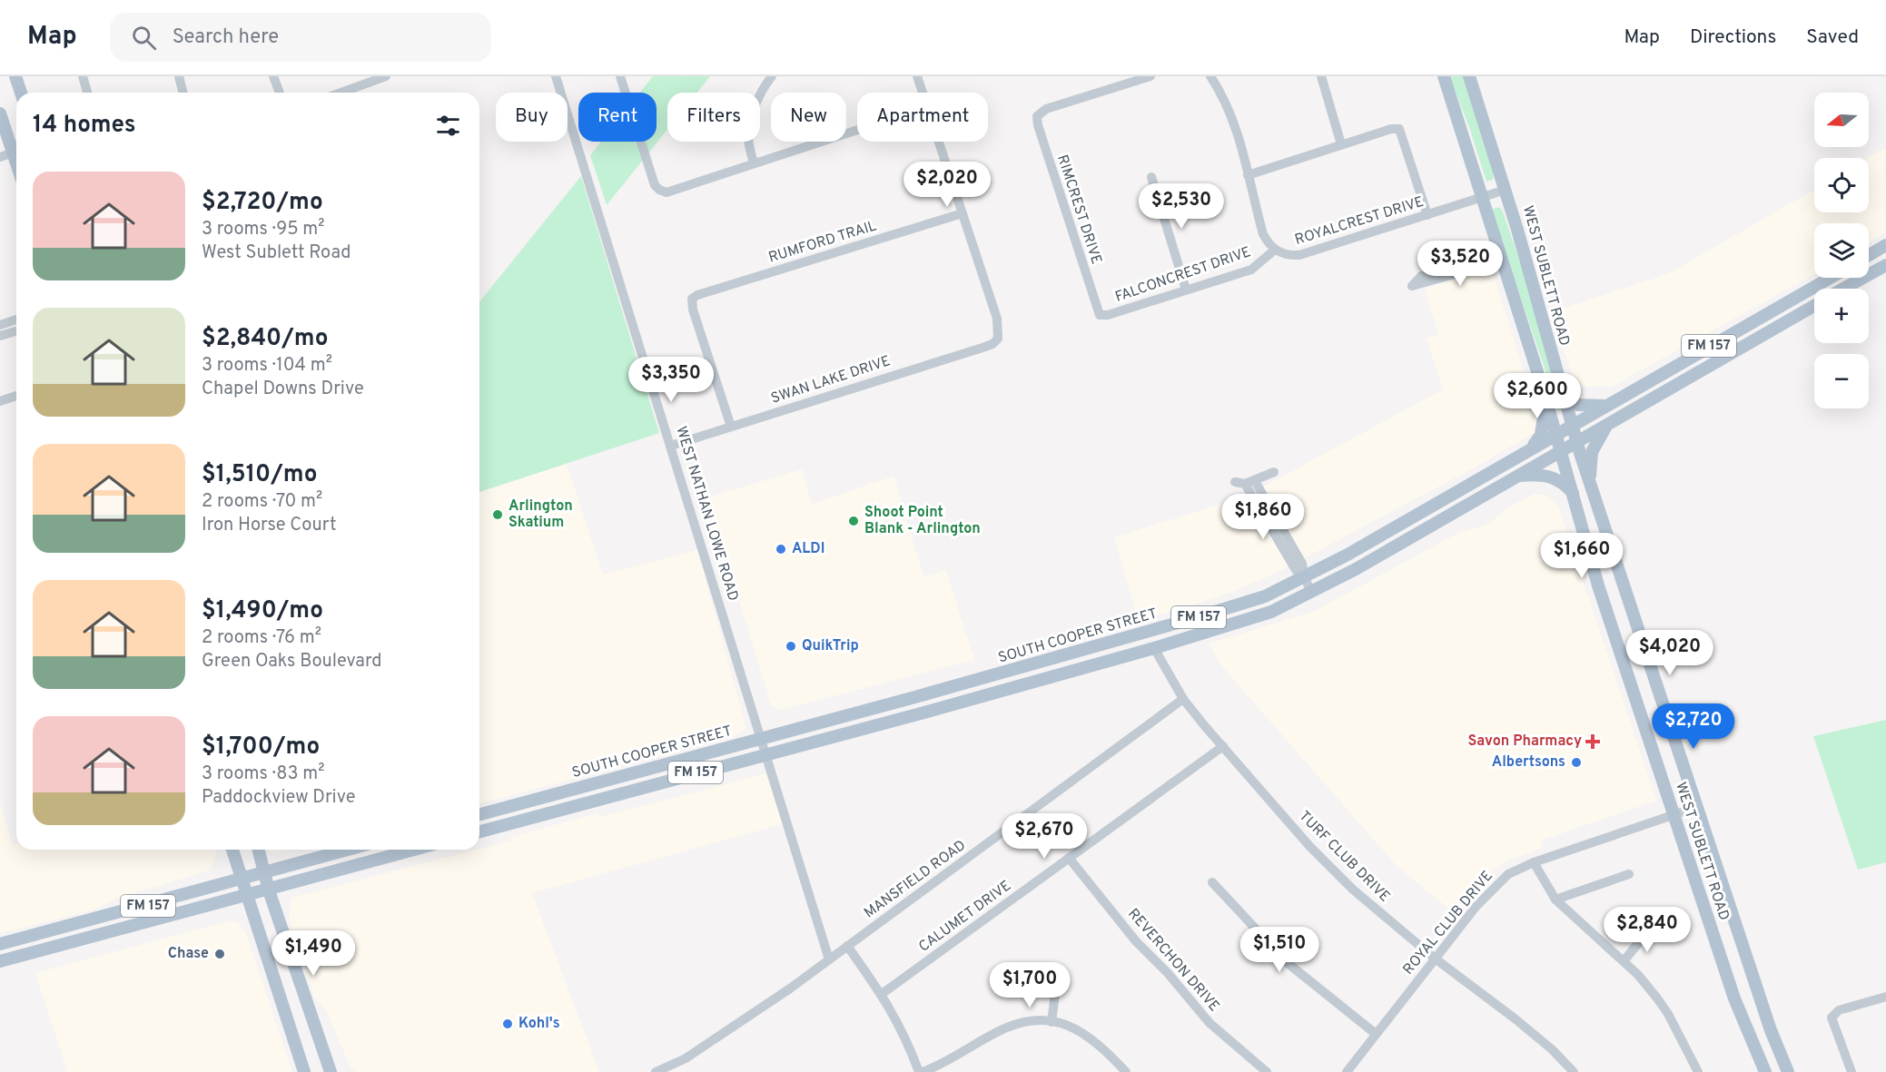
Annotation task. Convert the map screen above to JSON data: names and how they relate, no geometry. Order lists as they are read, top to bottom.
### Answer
{
  "streets": {
    "main road": ["WEST SUBLETT ROAD", "FM 157", "SOUTH COOPER STREET"],
    "street": [
      "RIMCREST DRIVE",
      "ROYALCREST DRIVE",
      "RUMFORD TRAIL",
      "FALCONCREST DRIVE",
      "SWAN LAKE DRIVE",
      "WEST NATHAN LOWE ROAD",
      "TURF CLUB DRIVE",
      "MANSFIELD ROAD",
      "CALUMET DRIVE",
      "ROYAL CLUB DRIVE",
      "REVERCHON DRIVE"
    ]
  },
  "crossings": [
    ["RIMCREST DRIVE", "FALCONCREST DRIVE"],
    ["ROYALCREST DRIVE", "FALCONCREST DRIVE"],
    ["ROYALCREST DRIVE", "WEST SUBLETT ROAD"],
    ["RUMFORD TRAIL", "SWAN LAKE DRIVE"],
    ["WEST SUBLETT ROAD", "SOUTH COOPER STREET"],
    ["WEST SUBLETT ROAD", "ROYAL CLUB DRIVE"],
    ["SWAN LAKE DRIVE", "WEST NATHAN LOWE ROAD"],
    ["WEST NATHAN LOWE ROAD", "SOUTH COOPER STREET"],
    ["WEST NATHAN LOWE ROAD", "MANSFIELD ROAD"],
    ["SOUTH COOPER STREET", "TURF CLUB DRIVE"],
    ["TURF CLUB DRIVE", "MANSFIELD ROAD"],
    ["TURF CLUB DRIVE", "CALUMET DRIVE"],
    ["TURF CLUB DRIVE", "ROYAL CLUB DRIVE"],
    ["CALUMET DRIVE", "REVERCHON DRIVE"]
  ],
  "places": {
    "other": [
      "Arlington Skatium",
      "Shoot Point Blank - Arlington",
      "ALDI",
      "QuikTrip",
      "Albertsons",
      "Chase",
      "Kohl's"
    ],
    "health": ["Savon Pharmacy"]
  },
  "north": "left",
  "page": {
    "header": "Map",
    "search": "Search here",
    "nav": ["Map", "Directions", "Saved"],
    "map_buttons": ["+", "−"],
    "chip": [
      "Buy",
      "Rent",
      "Filters",
      "New",
      "Apartment"
    ],
    "heading": "14 homes",
    "list": [
      {
        "name": "$2,720/mo",
        "note": "3 rooms · 95 m² · West Sublett Road"
      },
      {
        "name": "$2,840/mo",
        "note": "3 rooms · 104 m² · Chapel Downs Drive"
      },
      {
        "name": "$1,510/mo",
        "note": "2 rooms · 70 m² · Iron Horse Court"
      },
      {
        "name": "$1,490/mo",
        "note": "2 rooms · 76 m² · Green Oaks Boulevard"
      },
      {
        "name": "$1,700/mo",
        "note": "3 rooms · 83 m² · Paddockview Drive"
      }
    ],
    "price": [
      "$2,020",
      "$2,530",
      "$3,520",
      "$3,350",
      "$2,600",
      "$1,860",
      "$1,660",
      "$4,020",
      "$2,720",
      "$2,670",
      "$2,840",
      "$1,510",
      "$1,490",
      "$1,700"
    ]
  }
}
